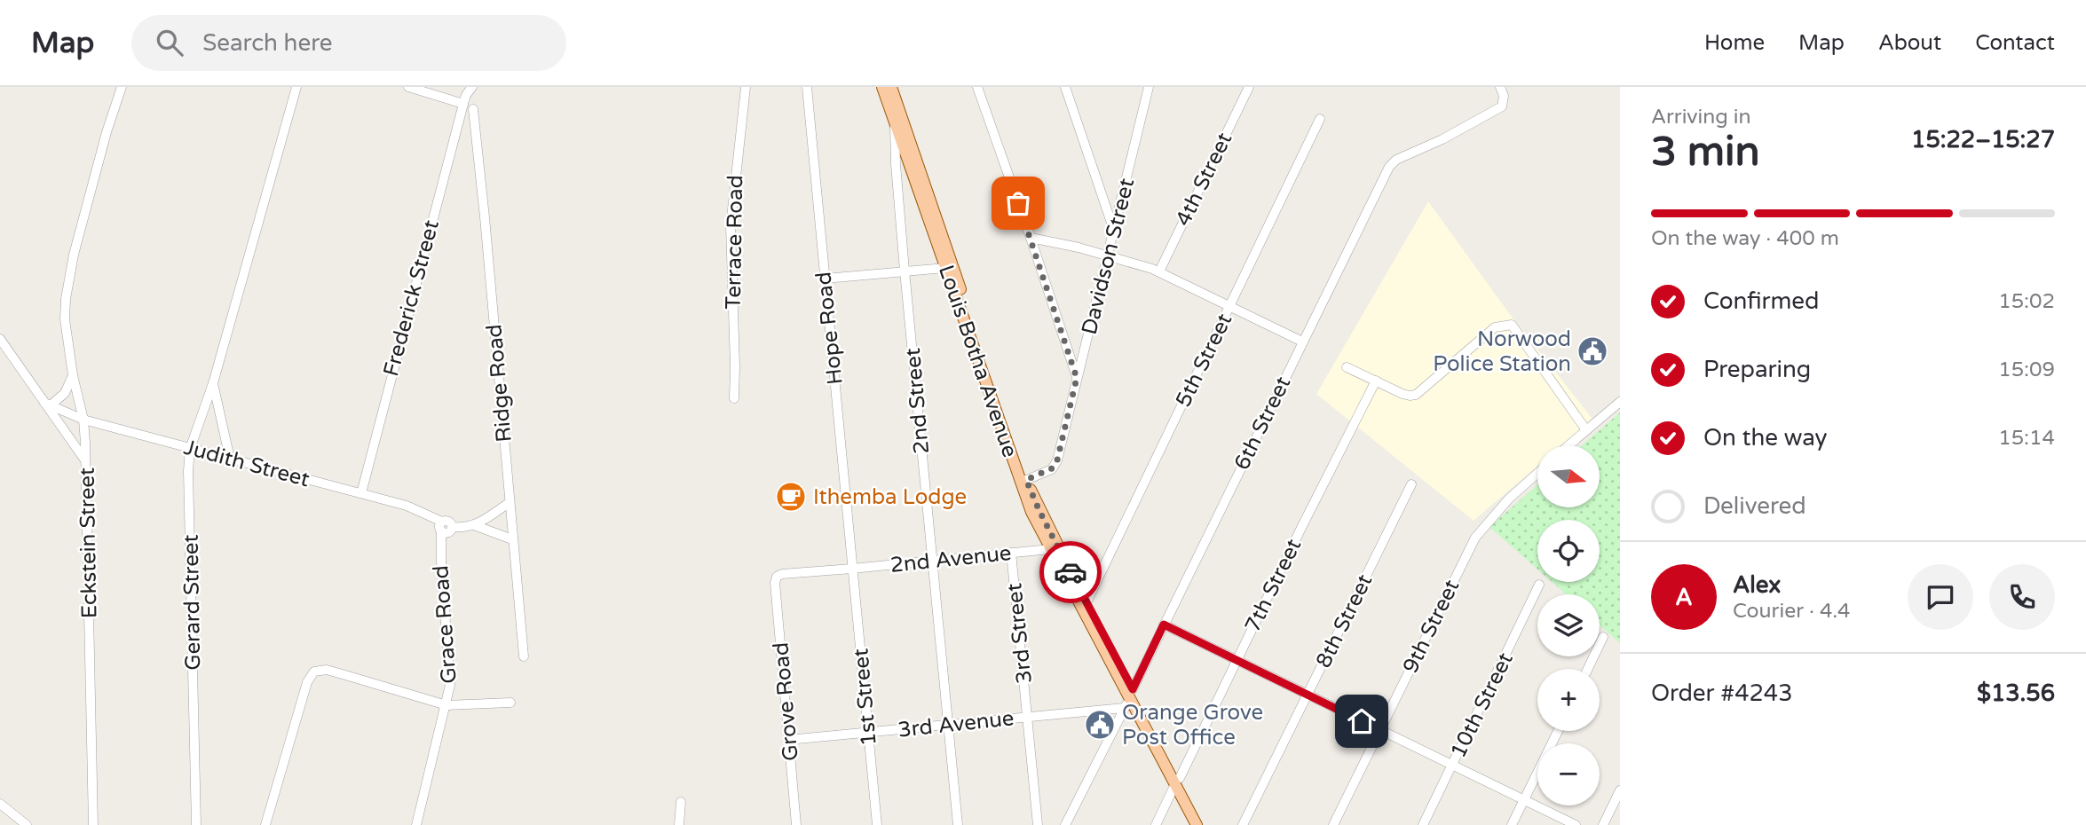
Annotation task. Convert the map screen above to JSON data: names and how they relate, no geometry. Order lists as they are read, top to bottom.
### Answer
{
  "streets": {
    "main road": ["Louis Botha Avenue"],
    "street": [
      "4th Street",
      "Terrace Road",
      "Davidson Street",
      "Frederick Street",
      "Hope Road",
      "5th Street",
      "Ridge Road",
      "2nd Street",
      "6th Street",
      "Judith Street",
      "Eckstein Street",
      "2nd Avenue",
      "7th Street",
      "Gerard Street",
      "8th Street",
      "Grace Road",
      "9th Street",
      "3rd Street",
      "1st Street",
      "Grove Road",
      "10th Street",
      "3rd Avenue"
    ]
  },
  "crossings": [
    ["Davidson Street", "Louis Botha Avenue"],
    ["Frederick Street", "Judith Street"],
    ["Hope Road", "2nd Avenue"],
    ["Hope Road", "1st Street"],
    ["5th Street", "Louis Botha Avenue"],
    ["Louis Botha Avenue", "2nd Street"],
    ["Louis Botha Avenue", "6th Street"],
    ["Louis Botha Avenue", "2nd Avenue"],
    ["Louis Botha Avenue", "7th Street"],
    ["Louis Botha Avenue", "3rd Avenue"],
    ["2nd Street", "2nd Avenue"],
    ["2nd Street", "3rd Avenue"],
    ["6th Street", "3rd Avenue"],
    ["Judith Street", "Eckstein Street"],
    ["Judith Street", "Gerard Street"],
    ["Judith Street", "Grace Road"],
    ["2nd Avenue", "3rd Street"],
    ["2nd Avenue", "1st Street"],
    ["2nd Avenue", "Grove Road"],
    ["3rd Street", "3rd Avenue"],
    ["1st Street", "3rd Avenue"],
    ["Grove Road", "3rd Avenue"]
  ],
  "places": {
    "public building": ["Norwood Police Station", "Orange Grove Post Office"],
    "cafe": ["Ithemba Lodge"]
  },
  "north": "right",
  "page": {
    "header": "Map",
    "search": "Search here",
    "nav": [
      "Home",
      "Map",
      "About",
      "Contact"
    ],
    "heading": ["3 min", "Arriving in", "15:22–15:27"],
    "panel": [
      "Alex",
      "Courier · 4.4",
      "Order #4243",
      "$13.56"
    ],
    "bar": "On the way · 400 m",
    "list": [
      ["Confirmed", "15:02"],
      ["Preparing", "15:09"],
      ["On the way", "15:14"],
      "Delivered"
    ],
    "map_buttons": ["+", "−"],
    "round": "A"
  }
}
